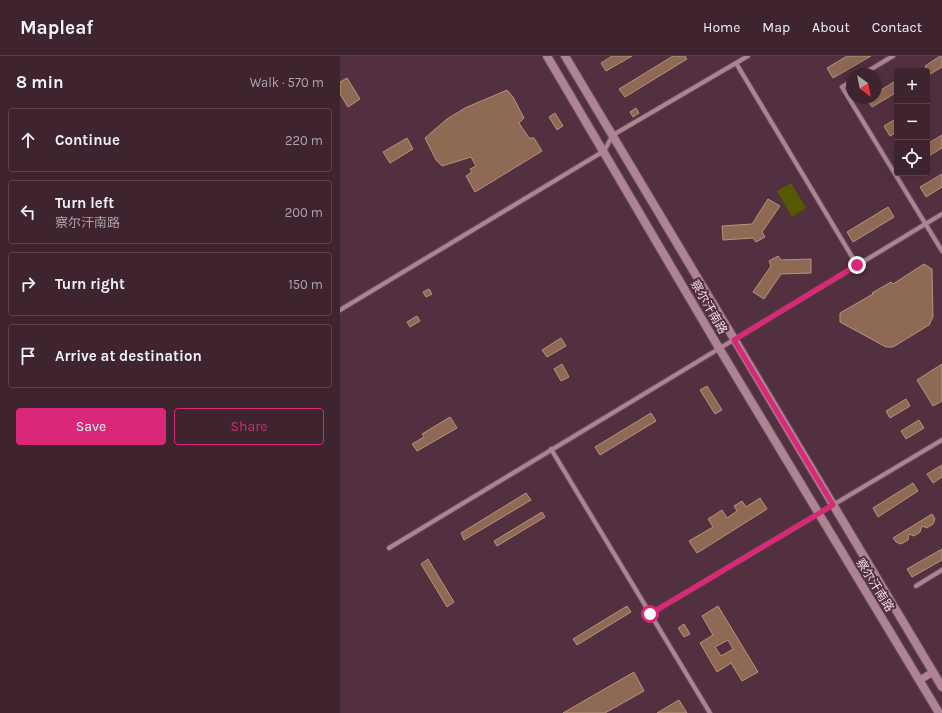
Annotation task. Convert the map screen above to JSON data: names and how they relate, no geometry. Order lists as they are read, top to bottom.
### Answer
{
  "streets": {
    "main road": ["察尔汗南路"]
  },
  "north": "bottom right",
  "page": {
    "header": "Mapleaf",
    "nav": [
      "Home",
      "Map",
      "About",
      "Contact"
    ],
    "heading": ["8 min", "Walk · 570 m"],
    "map_buttons": ["+", "−"],
    "list": [
      ["Continue", "220 m"],
      ["Turn left", "察尔汗南路", "200 m"],
      ["Turn right", "150 m"],
      "Arrive at destination"
    ],
    "buttons": ["Save", "Share"]
  }
}
